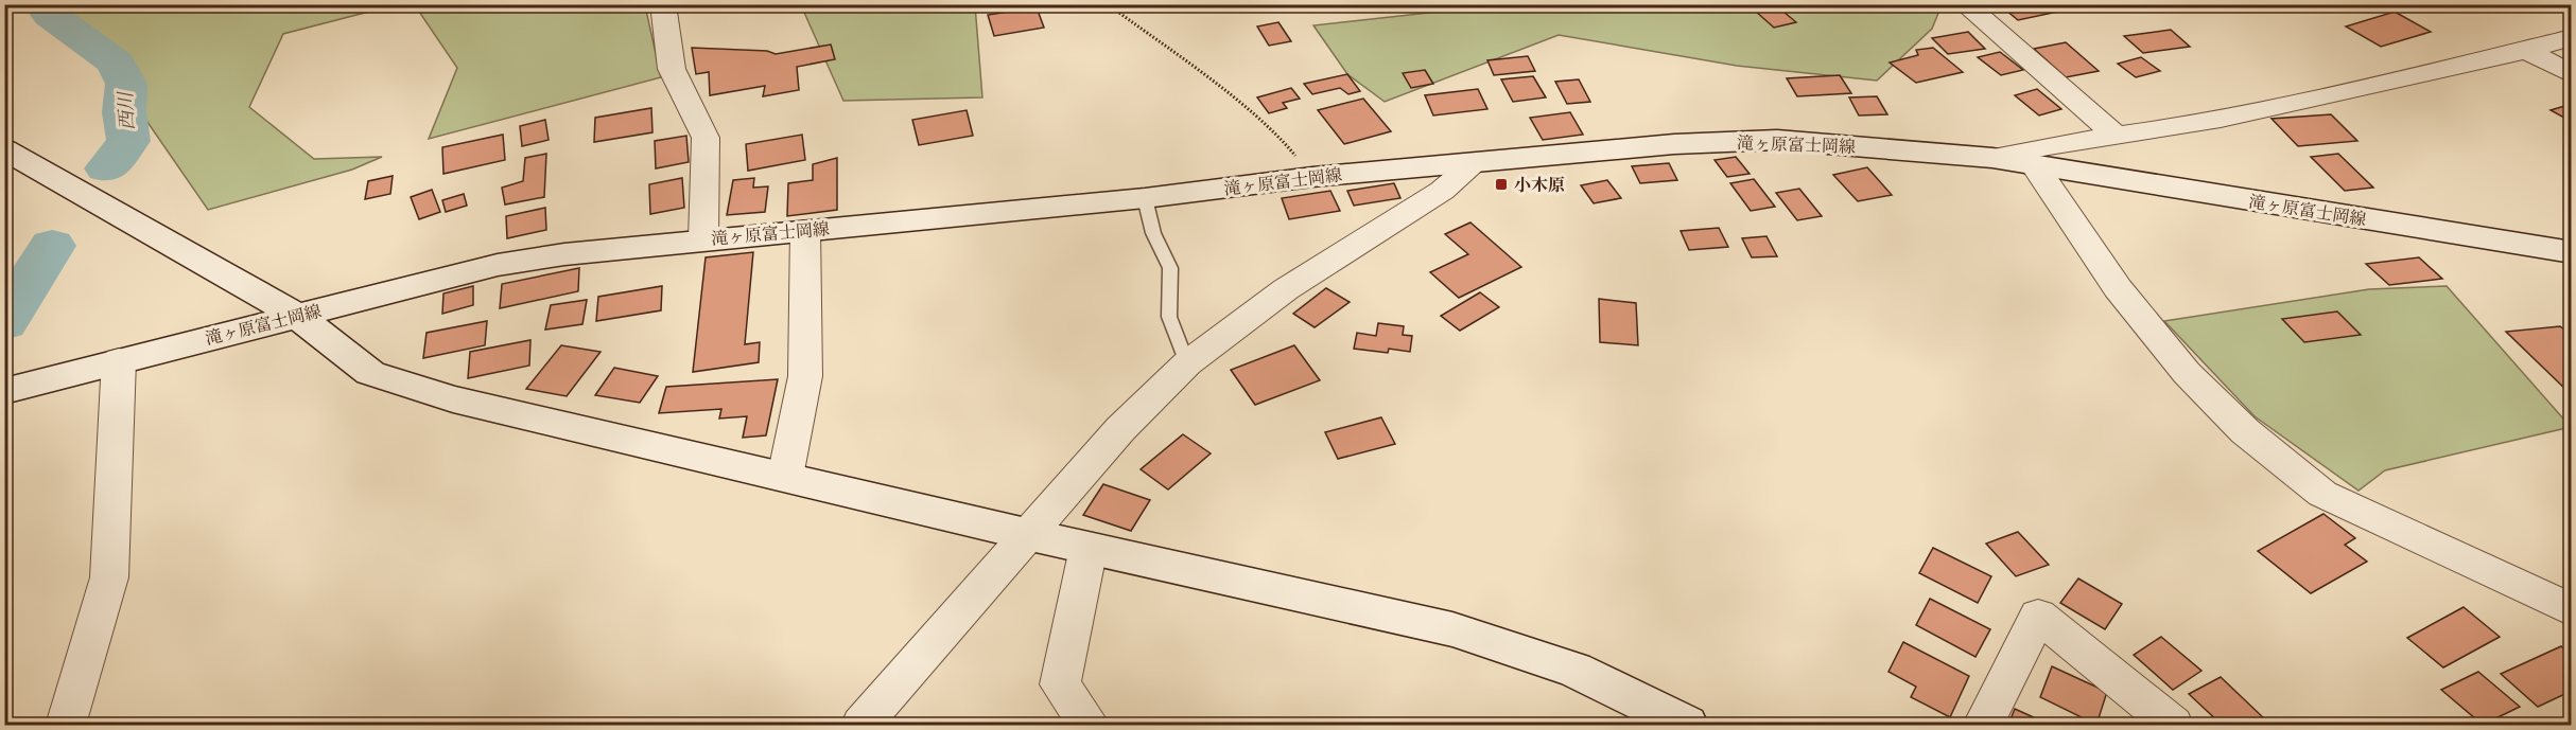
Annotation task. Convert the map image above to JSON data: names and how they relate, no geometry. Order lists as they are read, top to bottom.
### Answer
{
  "streets": {
    "main road": ["滝ヶ原富士岡線"]
  },
  "water": ["西川"],
  "places": {
    "transit": ["小木原"]
  }
}
